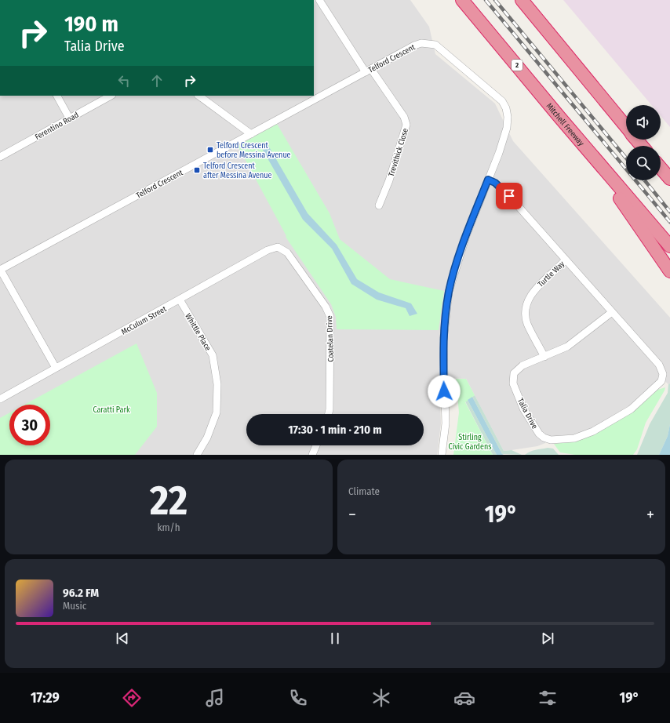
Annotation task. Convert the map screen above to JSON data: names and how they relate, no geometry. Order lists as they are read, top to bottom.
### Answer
{
  "streets": {
    "highway": ["2", "Mitchell Freeway"],
    "street": [
      "Telford Crescent",
      "Ferentino Road",
      "Trevithick Close",
      "Turtle Way",
      "McCulum Street",
      "Whittle Place",
      "Coatelan Drive",
      "Talia Drive"
    ]
  },
  "crossings": [
    ["Telford Crescent", "Trevithick Close"],
    ["Telford Crescent", "Talia Drive"],
    ["Turtle Way", "Talia Drive"],
    ["McCulum Street", "Whittle Place"],
    ["McCulum Street", "Coatelan Drive"]
  ],
  "parks": ["Caratti Park", "Stirling Civic Gardens"],
  "places": {
    "transit": ["Telford Crescent before Messina Avenue", "Telford Crescent after Messina Avenue"]
  },
  "page": {
    "turn": ["190 m", "Talia Drive"],
    "limit": "30",
    "trip": "17:30 · 1 min · 210 m",
    "tile": [
      ["22", "km/h"],
      "Climate"
    ],
    "heat": ["−", "19°", "+"],
    "song": ["96.2 FM", "Music"],
    "tabs": ["17:29", "19°"]
  }
}
